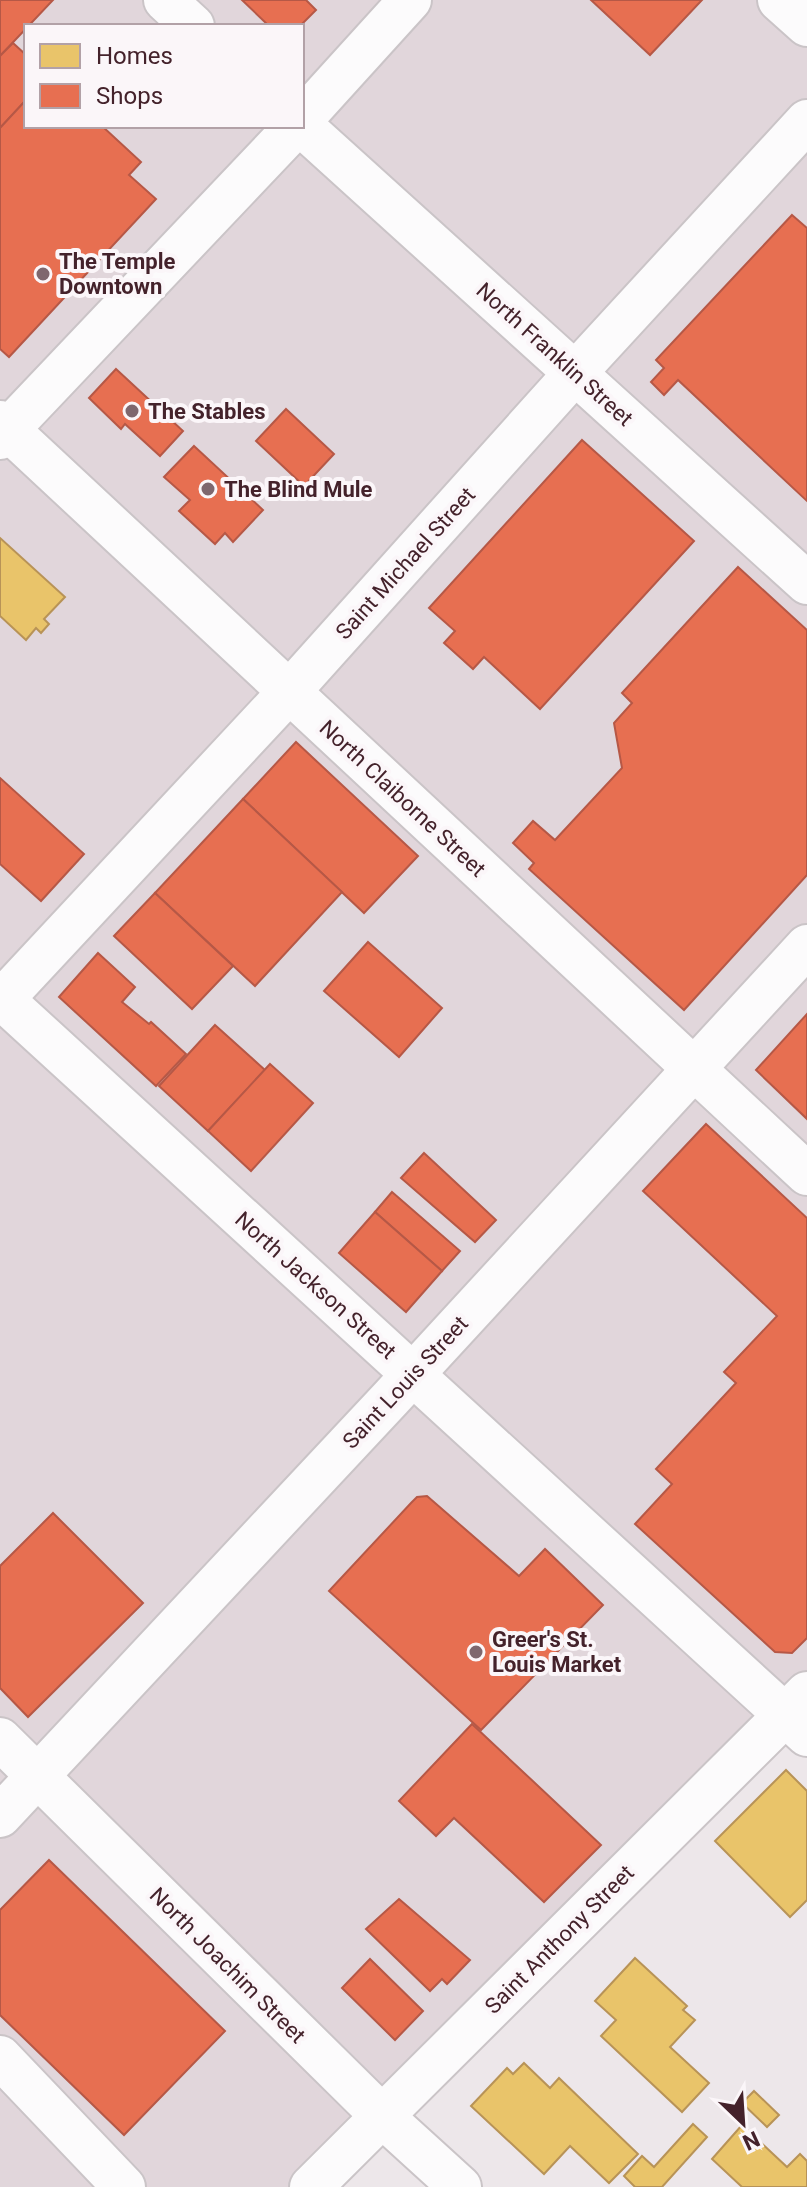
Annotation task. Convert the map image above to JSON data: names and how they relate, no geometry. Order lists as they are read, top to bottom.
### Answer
{
  "streets": {
    "street": [
      "North Franklin Street",
      "Saint Michael Street",
      "North Claiborne Street",
      "North Jackson Street",
      "Saint Louis Street",
      "Saint Anthony Street",
      "North Joachim Street"
    ]
  },
  "crossings": [
    ["North Franklin Street", "Saint Michael Street"],
    ["Saint Michael Street", "North Claiborne Street"],
    ["Saint Michael Street", "North Jackson Street"],
    ["North Claiborne Street", "Saint Louis Street"],
    ["North Jackson Street", "Saint Louis Street"],
    ["North Jackson Street", "Saint Anthony Street"],
    ["Saint Louis Street", "North Joachim Street"],
    ["Saint Anthony Street", "North Joachim Street"]
  ],
  "places": [
    "The Temple Downtown",
    "The Stables",
    "The Blind Mule",
    "Greer's St. Louis Market"
  ],
  "legend": ["Homes", "Shops"],
  "north": "bottom right"
}
